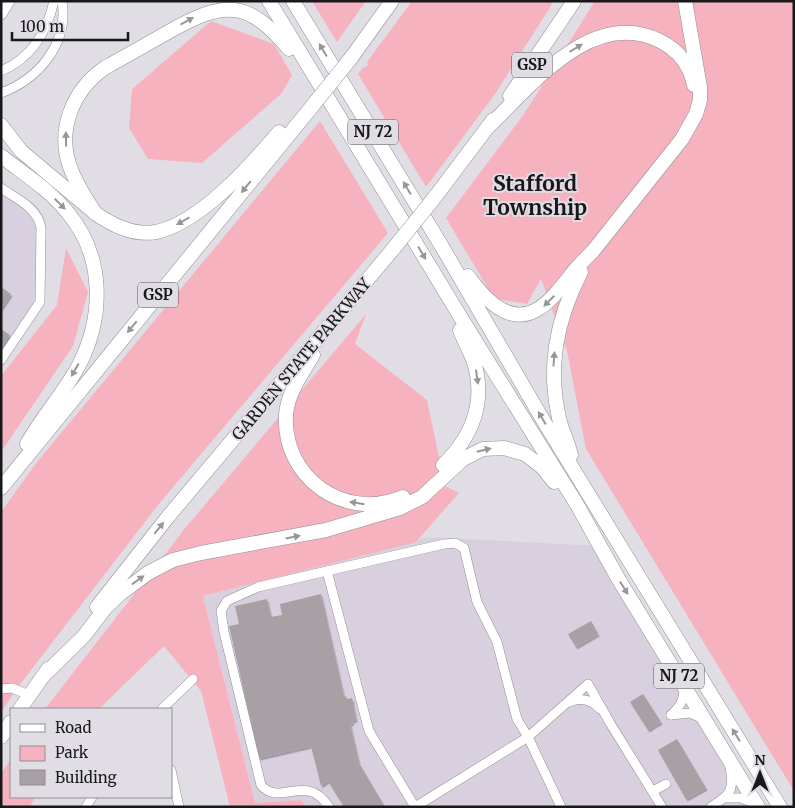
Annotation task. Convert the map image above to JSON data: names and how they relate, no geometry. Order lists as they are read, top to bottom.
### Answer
{
  "streets": {
    "highway": ["GSP", "NJ 72", "GARDEN STATE PARKWAY"]
  },
  "one_way": ["GARDEN STATE PARKWAY"],
  "districts": ["Stafford Township"],
  "legend": ["Road", "Park", "Building"],
  "scale_bar": "100 m",
  "north": "top"
}
